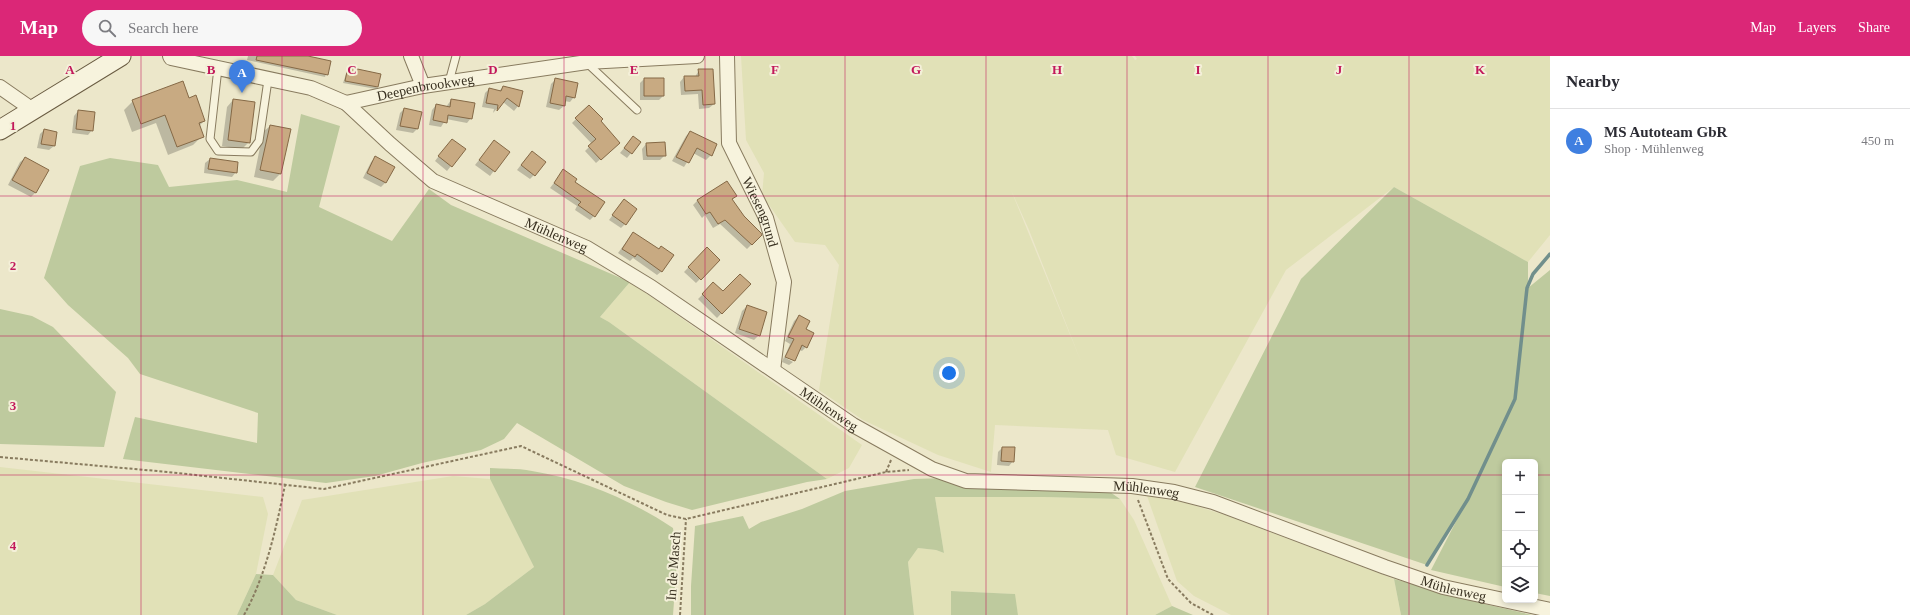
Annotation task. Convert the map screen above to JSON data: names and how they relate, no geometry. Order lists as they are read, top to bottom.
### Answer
{
  "streets": {
    "street": ["Deepenbrookweg", "Wiesengrund", "Mühlenweg"],
    "path": ["In de Masch"]
  },
  "crossings": [
    ["Deepenbrookweg", "Mühlenweg"],
    ["Wiesengrund", "Mühlenweg"]
  ],
  "page": {
    "header": "Map",
    "search": "Search here",
    "nav": ["Map", "Layers", "Share"],
    "heading": "Nearby",
    "pins": "A",
    "list": [
      {
        "mark": "A",
        "name": "MS Autoteam GbR",
        "note": "Shop · Mühlenweg",
        "value": "450 m"
      }
    ],
    "map_buttons": ["+", "−"]
  },
  "grid": {
    "columns": [
      "A",
      "B",
      "C",
      "D",
      "E",
      "F",
      "G",
      "H",
      "I",
      "J",
      "K"
    ],
    "rows": [
      "1",
      "2",
      "3",
      "4"
    ]
  }
}
